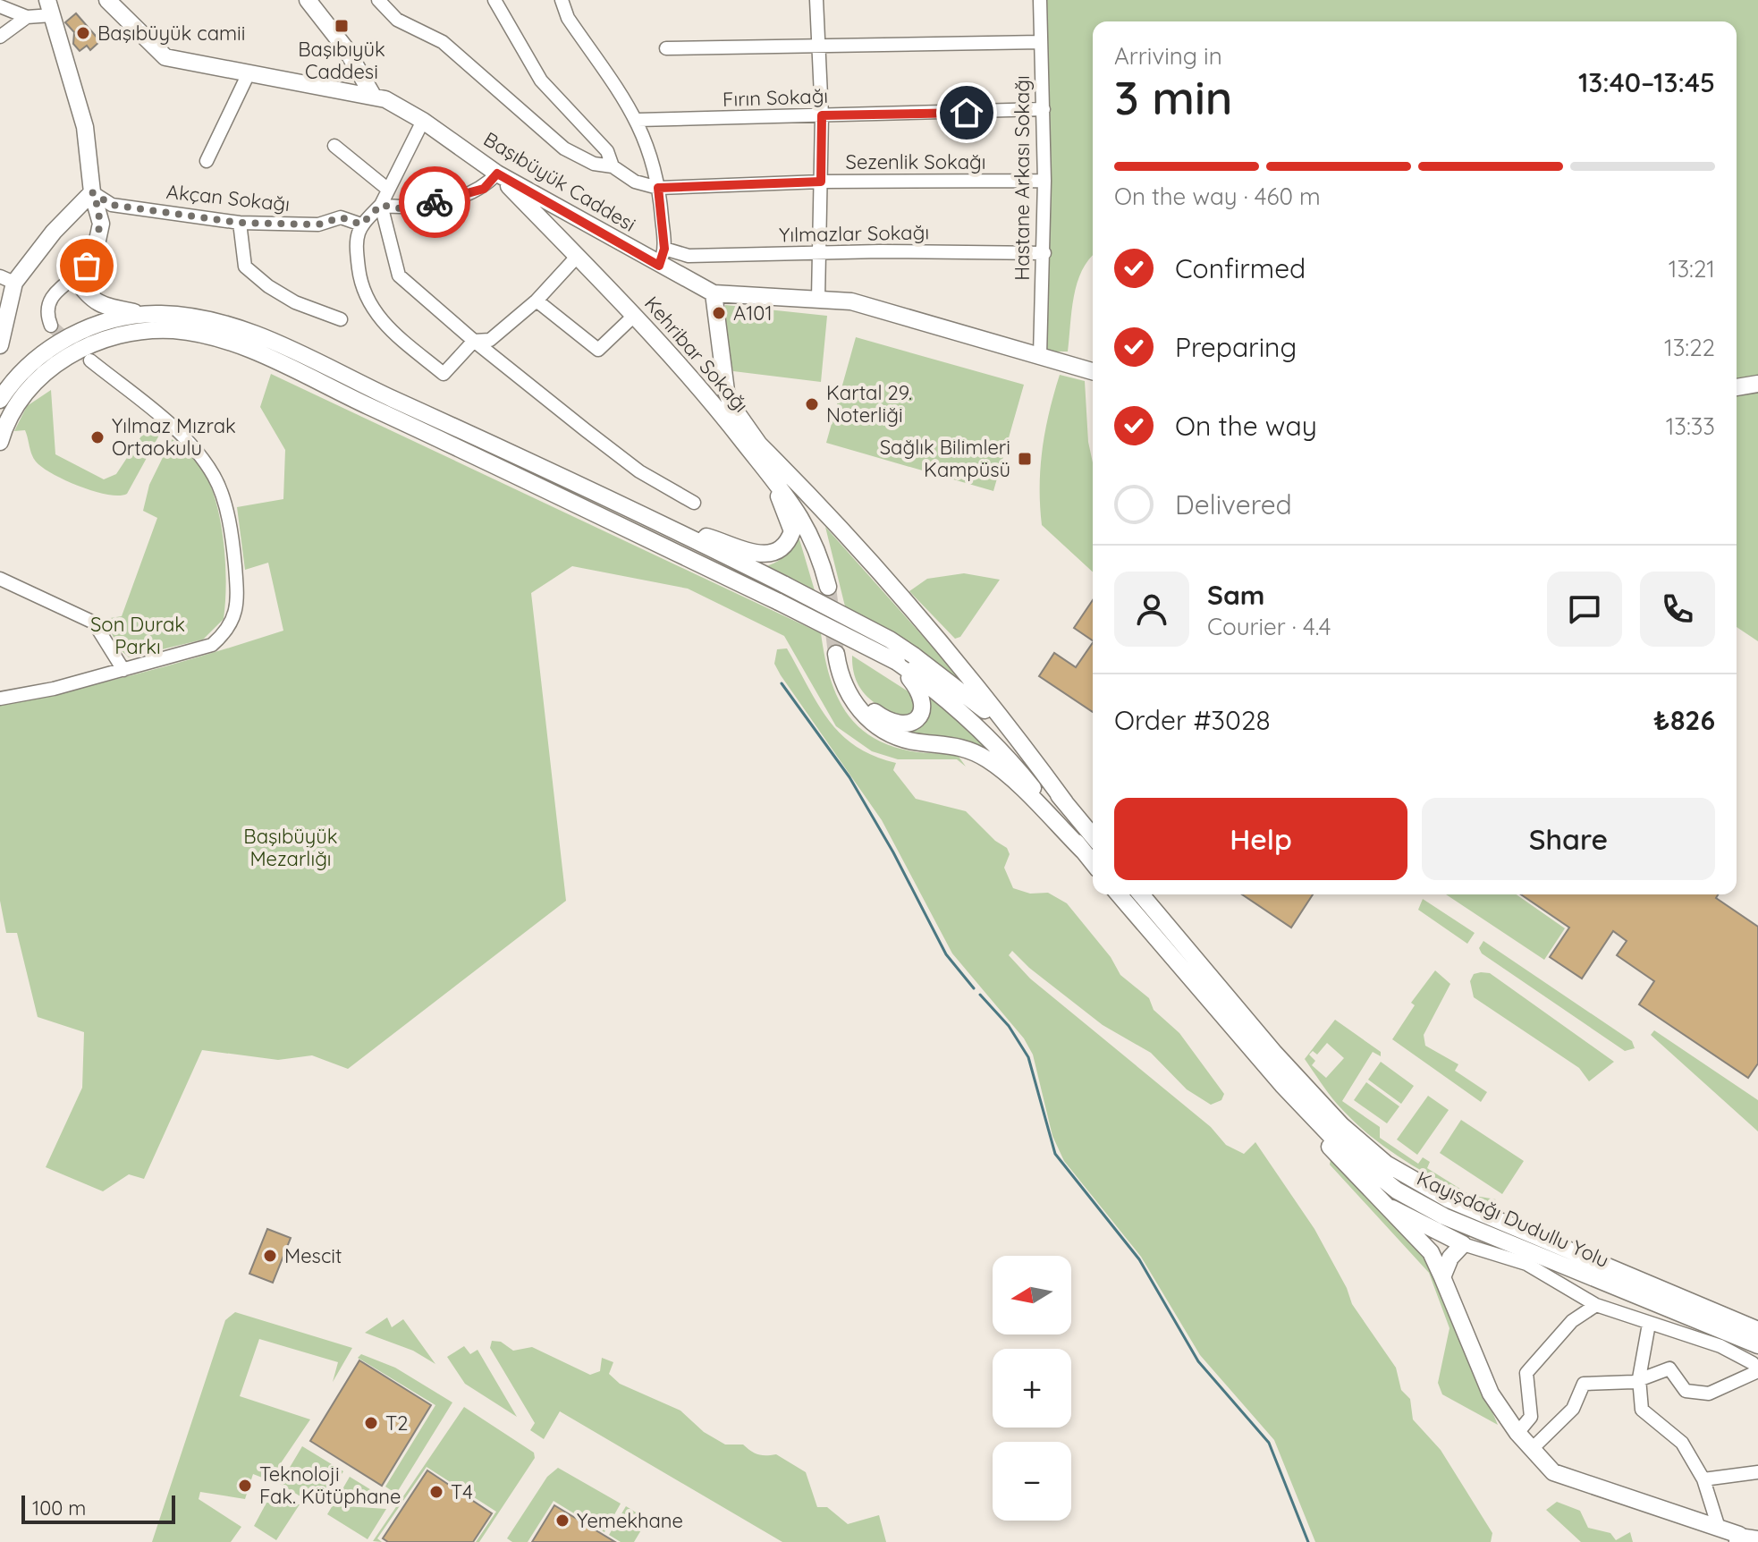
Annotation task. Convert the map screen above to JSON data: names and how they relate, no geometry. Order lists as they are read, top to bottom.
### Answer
{
  "streets": {
    "main road": ["Başıbüyük Caddesi", "Kehribar Sokağı", "Kayışdağı Dudullu Yolu"],
    "street": [
      "Fırın Sokağı",
      "Sezenlik Sokağı",
      "Hastane Arkası Sokağı",
      "Akçan Sokağı",
      "Yılmazlar Sokağı"
    ]
  },
  "crossings": [
    ["Fırın Sokağı", "Hastane Arkası Sokağı"],
    ["Sezenlik Sokağı", "Hastane Arkası Sokağı"],
    ["Hastane Arkası Sokağı", "Başıbüyük Caddesi"],
    ["Hastane Arkası Sokağı", "Yılmazlar Sokağı"],
    ["Başıbüyük Caddesi", "Kehribar Sokağı"]
  ],
  "parks": ["Son Durak Parkı", "Başıbüyük Mezarlığı"],
  "places": {
    "transit": ["Başıbıyük Caddesi", "Sağlık Bilimleri Kampüsü"],
    "other": [
      "Başıbüyük camii",
      "A101",
      "Kartal 29. Noterliği",
      "Yılmaz Mızrak Ortaokulu",
      "Mescit",
      "T2",
      "Teknoloji Fak. Kütüphane",
      "T4",
      "Yemekhane"
    ]
  },
  "scale_bar": "100 m",
  "north": "left",
  "page": {
    "heading": ["3 min", "Arriving in", "13:40–13:45"],
    "panel": [
      "Sam",
      "Courier · 4.4",
      "Order #3028",
      "₺826"
    ],
    "bar": "On the way · 460 m",
    "list": [
      ["Confirmed", "13:21"],
      ["Preparing", "13:22"],
      ["On the way", "13:33"],
      "Delivered"
    ],
    "buttons": ["Help", "Share"],
    "map_buttons": ["+", "−"],
    "scale": "100 m"
  }
}
